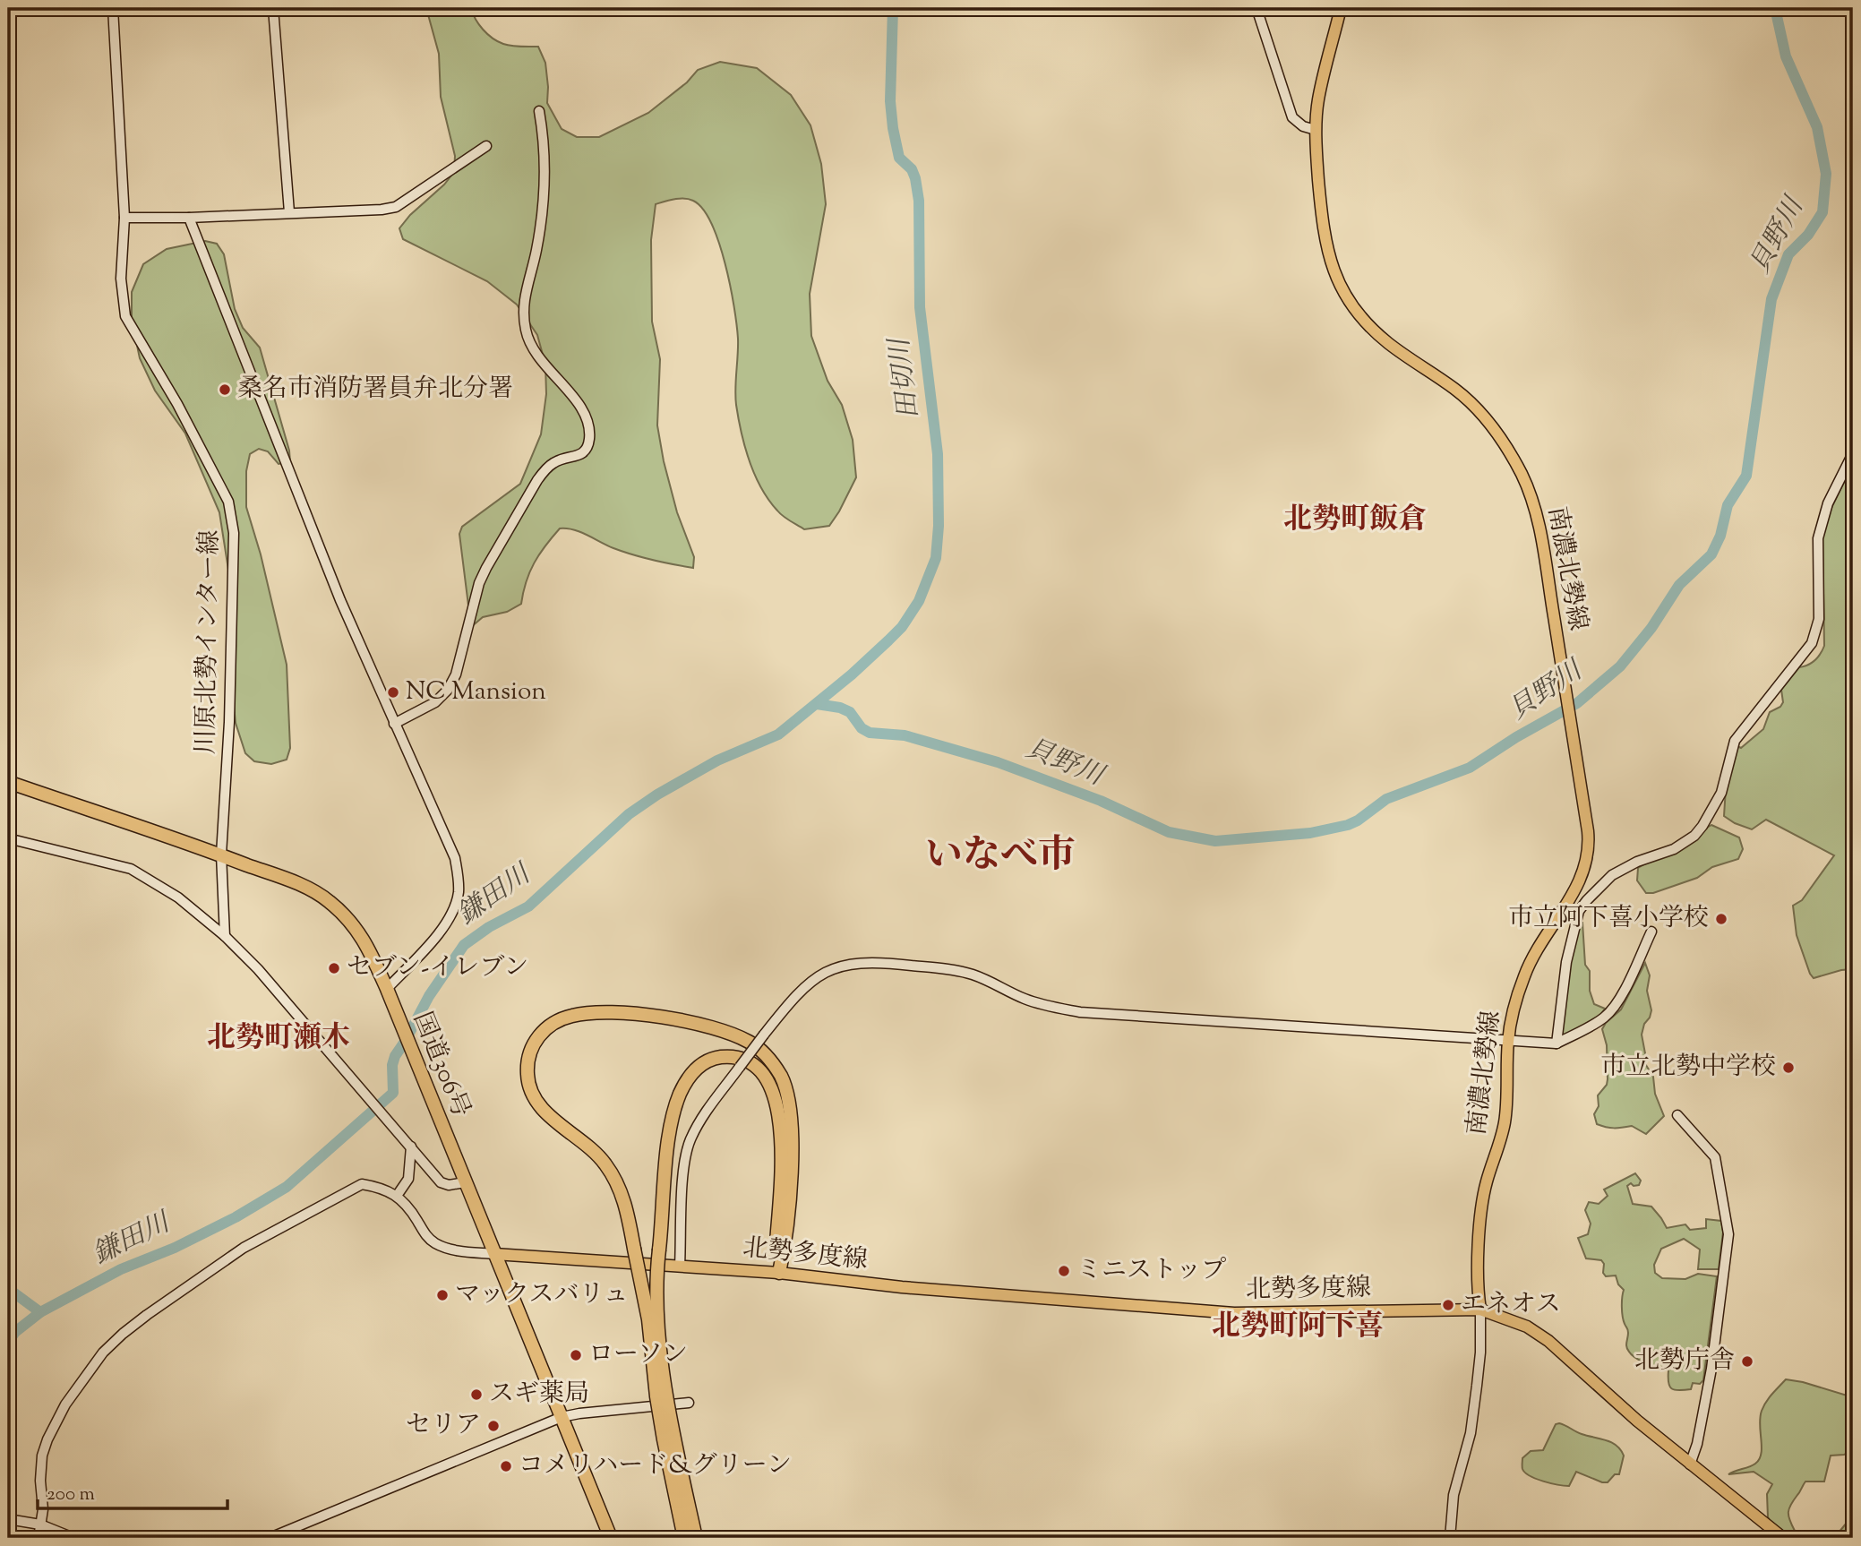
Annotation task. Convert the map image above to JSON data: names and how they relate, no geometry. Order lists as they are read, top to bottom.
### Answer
{
  "streets": {
    "highway": ["国道306号"],
    "main road": ["南濃北勢線", "北勢多度線"],
    "street": ["川原北勢インター線"]
  },
  "crossings": [
    ["南濃北勢線", "北勢多度線"],
    ["川原北勢インター線", "国道306号"],
    ["国道306号", "北勢多度線"]
  ],
  "districts": [
    "北勢町飯倉",
    "いなべ市",
    "北勢町瀬木",
    "北勢町阿下喜"
  ],
  "water": ["貝野川", "田切川", "鎌田川"],
  "places": [
    "桑名市消防署員弁北分署",
    "NC Mansion",
    "市立阿下喜小学校",
    "セブン-イレブン",
    "市立北勢中学校",
    "ミニストップ",
    "マックスバリュ",
    "エネオス",
    "ローソン",
    "北勢庁舎",
    "スギ薬局",
    "セリア",
    "コメリハード&グリーン"
  ],
  "scale_bar": "200 m"
}
